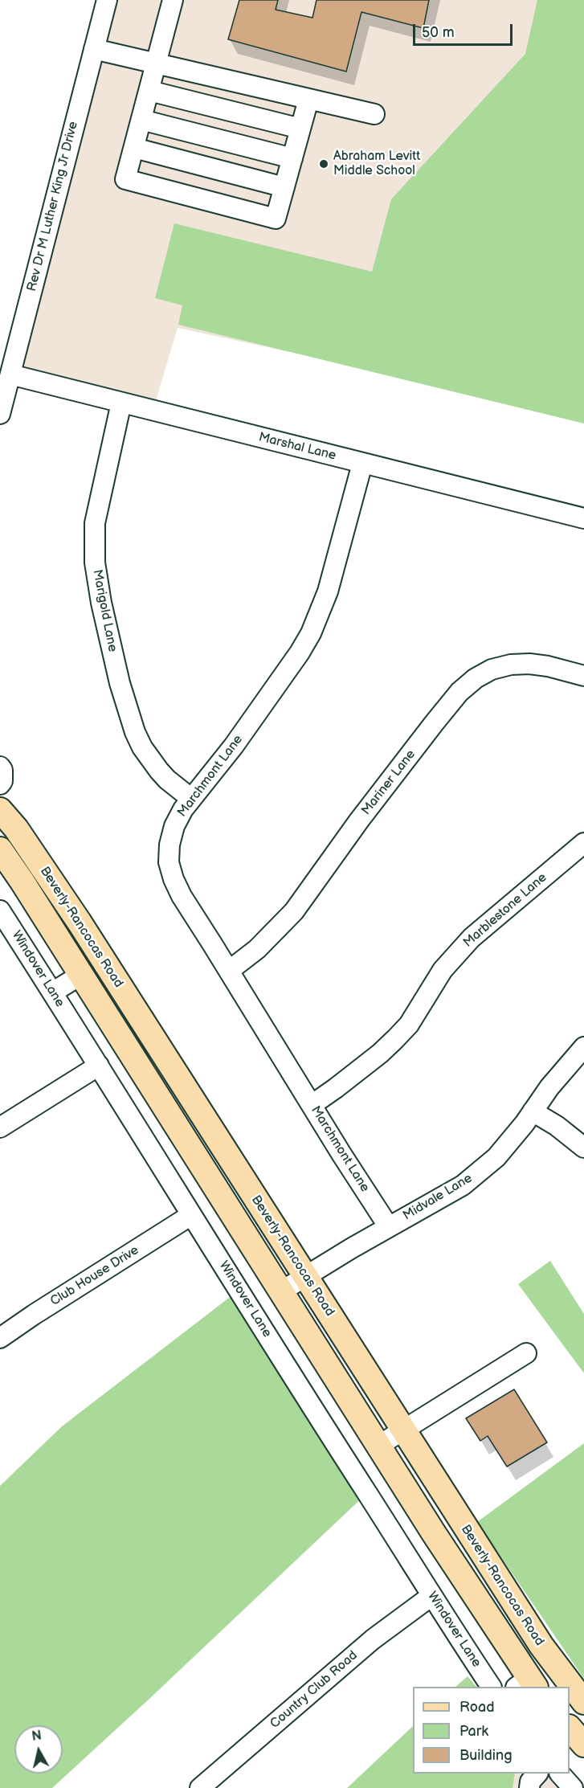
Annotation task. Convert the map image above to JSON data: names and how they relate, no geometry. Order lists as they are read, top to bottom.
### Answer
{
  "streets": {
    "main road": ["Beverly-Rancocas Road"],
    "street": [
      "Rev Dr M Luther King Jr Drive",
      "Marshal Lane",
      "Marigold Lane",
      "Marchmont Lane",
      "Mariner Lane",
      "Marblestone Lane",
      "Windover Lane",
      "Midvale Lane",
      "Club House Drive",
      "Country Club Road"
    ]
  },
  "crossings": [
    ["Rev Dr M Luther King Jr Drive", "Marshal Lane"],
    ["Marshal Lane", "Marigold Lane"],
    ["Marshal Lane", "Marchmont Lane"],
    ["Marigold Lane", "Marchmont Lane"],
    ["Marchmont Lane", "Mariner Lane"],
    ["Marchmont Lane", "Marblestone Lane"],
    ["Marchmont Lane", "Midvale Lane"],
    ["Beverly-Rancocas Road", "Midvale Lane"],
    ["Windover Lane", "Club House Drive"],
    ["Windover Lane", "Country Club Road"]
  ],
  "places": ["Abraham Levitt Middle School"],
  "legend": ["Road", "Park", "Building"],
  "scale_bar": "50 m",
  "north": "top"
}
